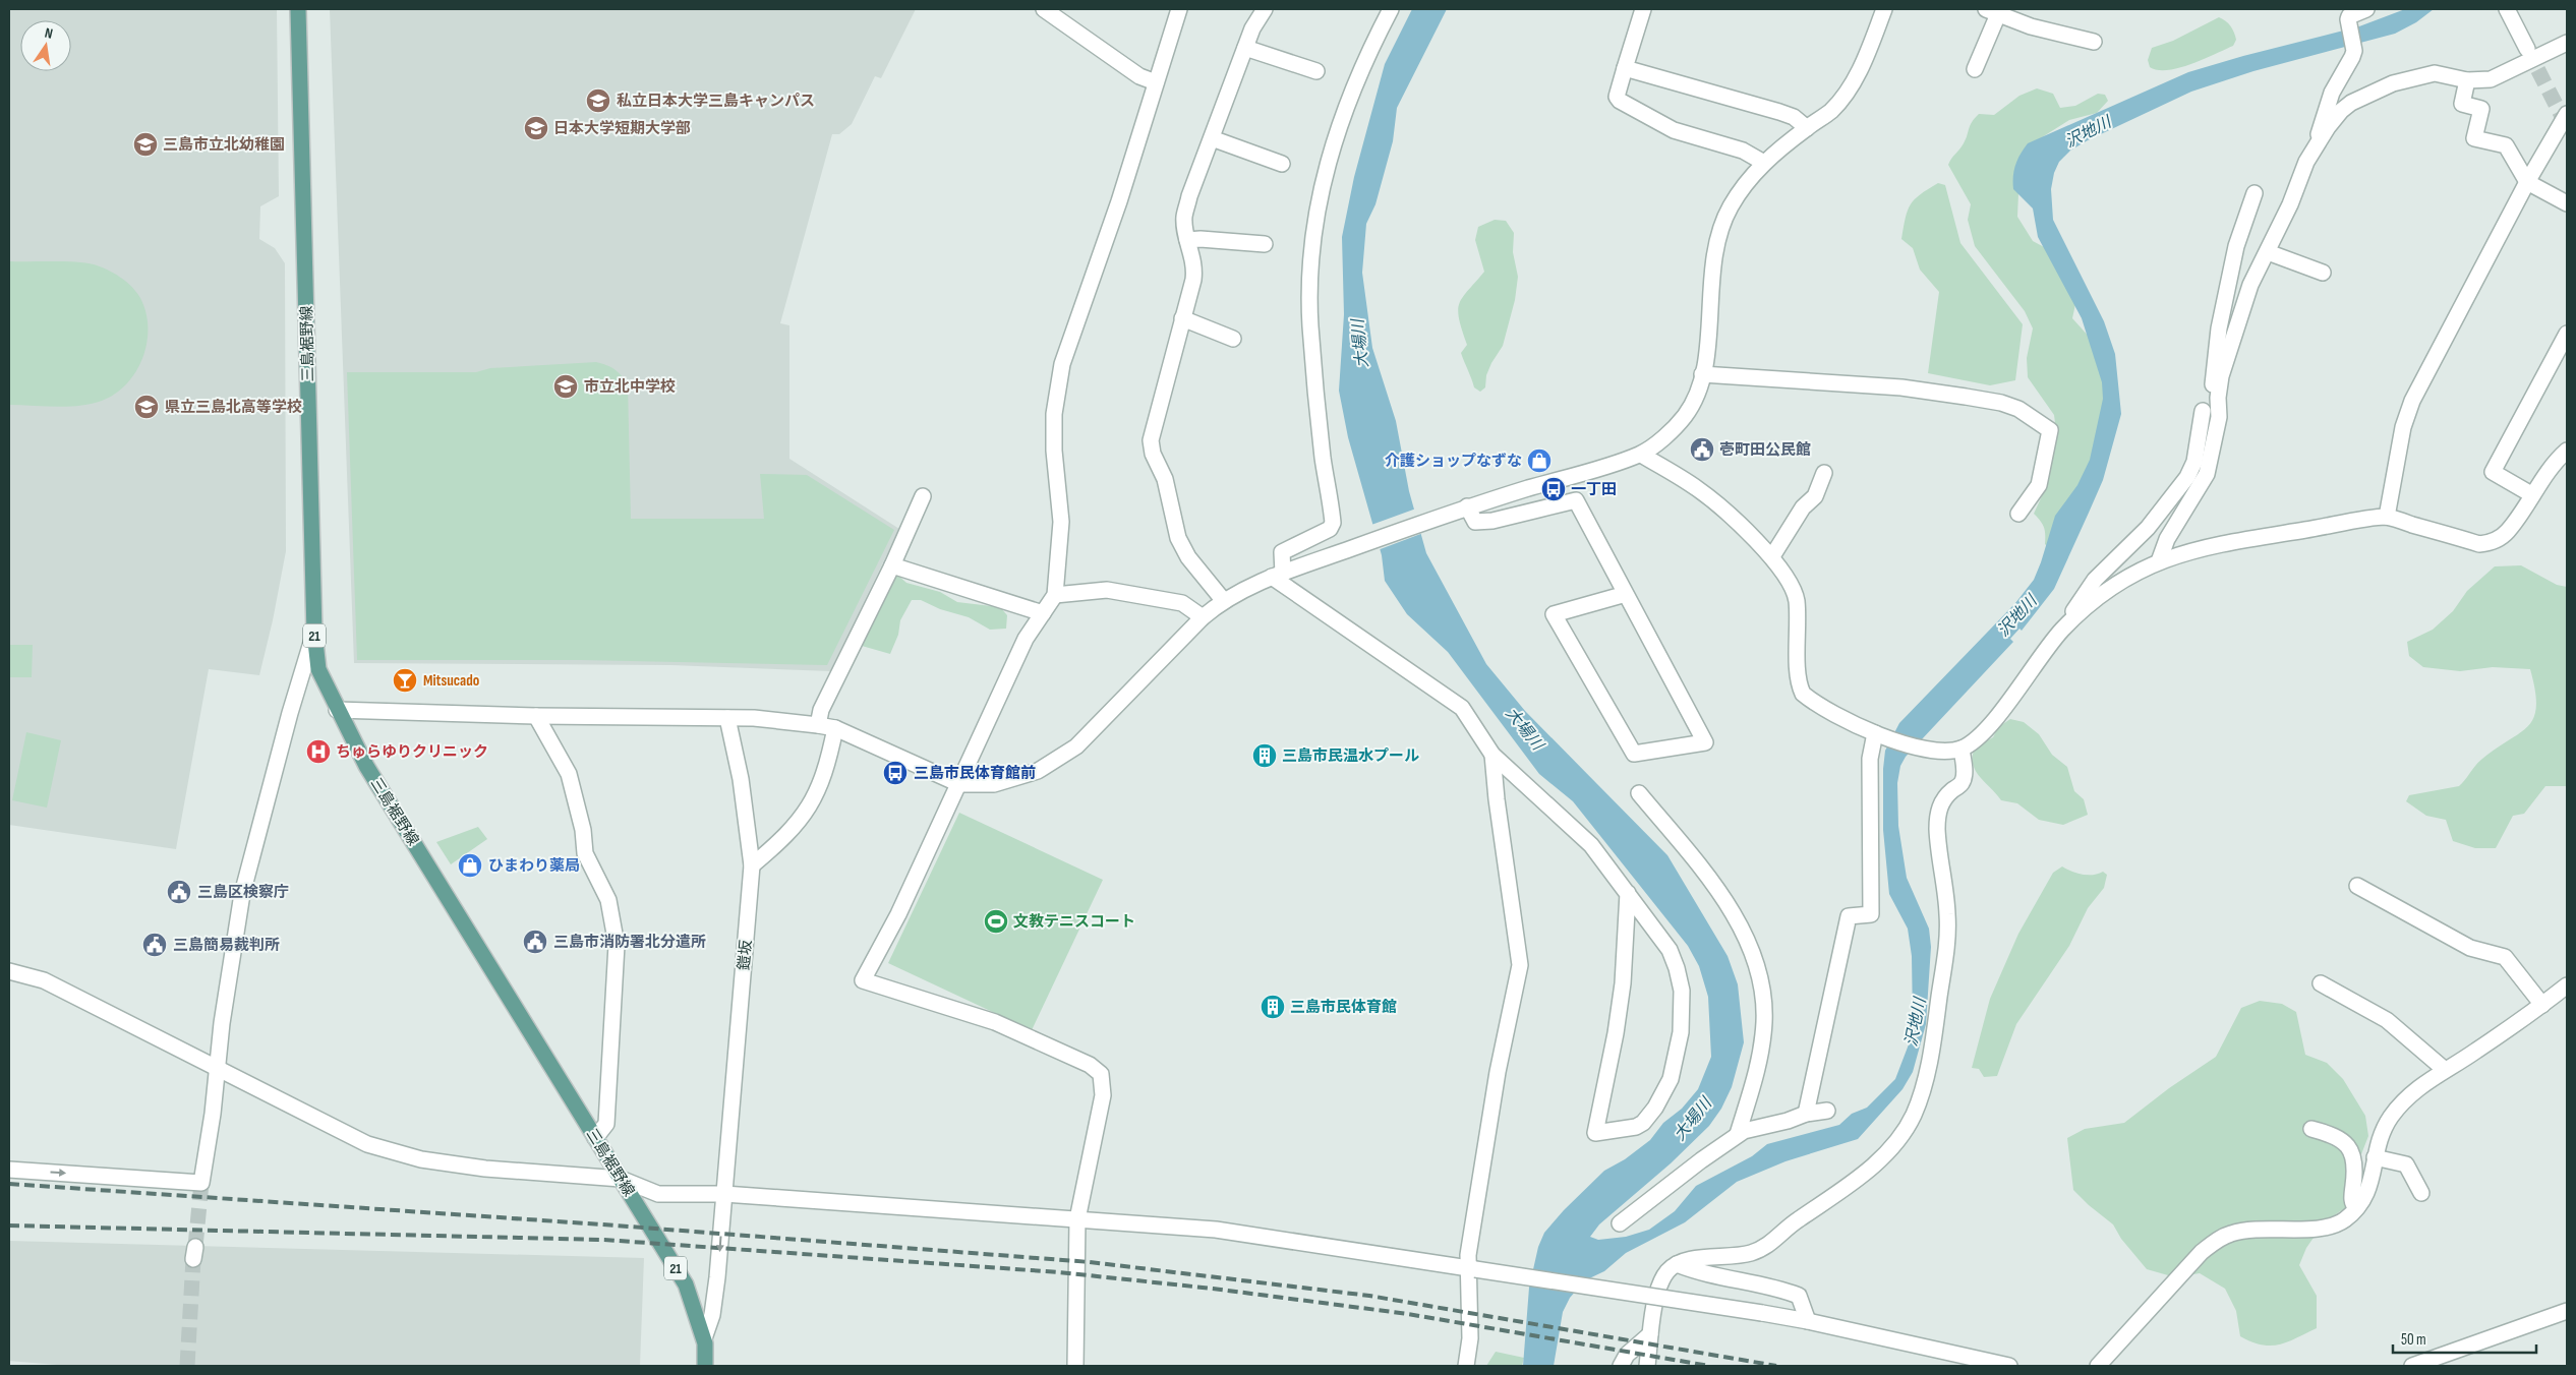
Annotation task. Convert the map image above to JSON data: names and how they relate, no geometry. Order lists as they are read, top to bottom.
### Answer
{
  "streets": {
    "main road": ["三島裾野線", "21"],
    "street": ["鎧坂"]
  },
  "crossings": [
    ["三島裾野線", "鎧坂"]
  ],
  "water": ["沢地川", "大場川"],
  "places": {
    "school or university": [
      "私立日本大学三島キャンパス",
      "日本大学短期大学部",
      "三島市立北幼稚園",
      "市立北中学校",
      "県立三島北高等学校"
    ],
    "public building": [
      "壱町田公民館",
      "三島区検察庁",
      "三島市消防署北分遣所",
      "三島簡易裁判所"
    ],
    "shop": ["介護ショップなずな", "ひまわり薬局"],
    "bus stop": ["一丁田", "三島市民体育館前"],
    "bar": ["Mitsucado"],
    "hospital": ["ちゅらゆりクリニック"],
    "building": ["三島市民温水プール", "三島市民体育館"],
    "sports": ["文教テニスコート"]
  },
  "scale_bar": "50 m",
  "north": "top"
}
